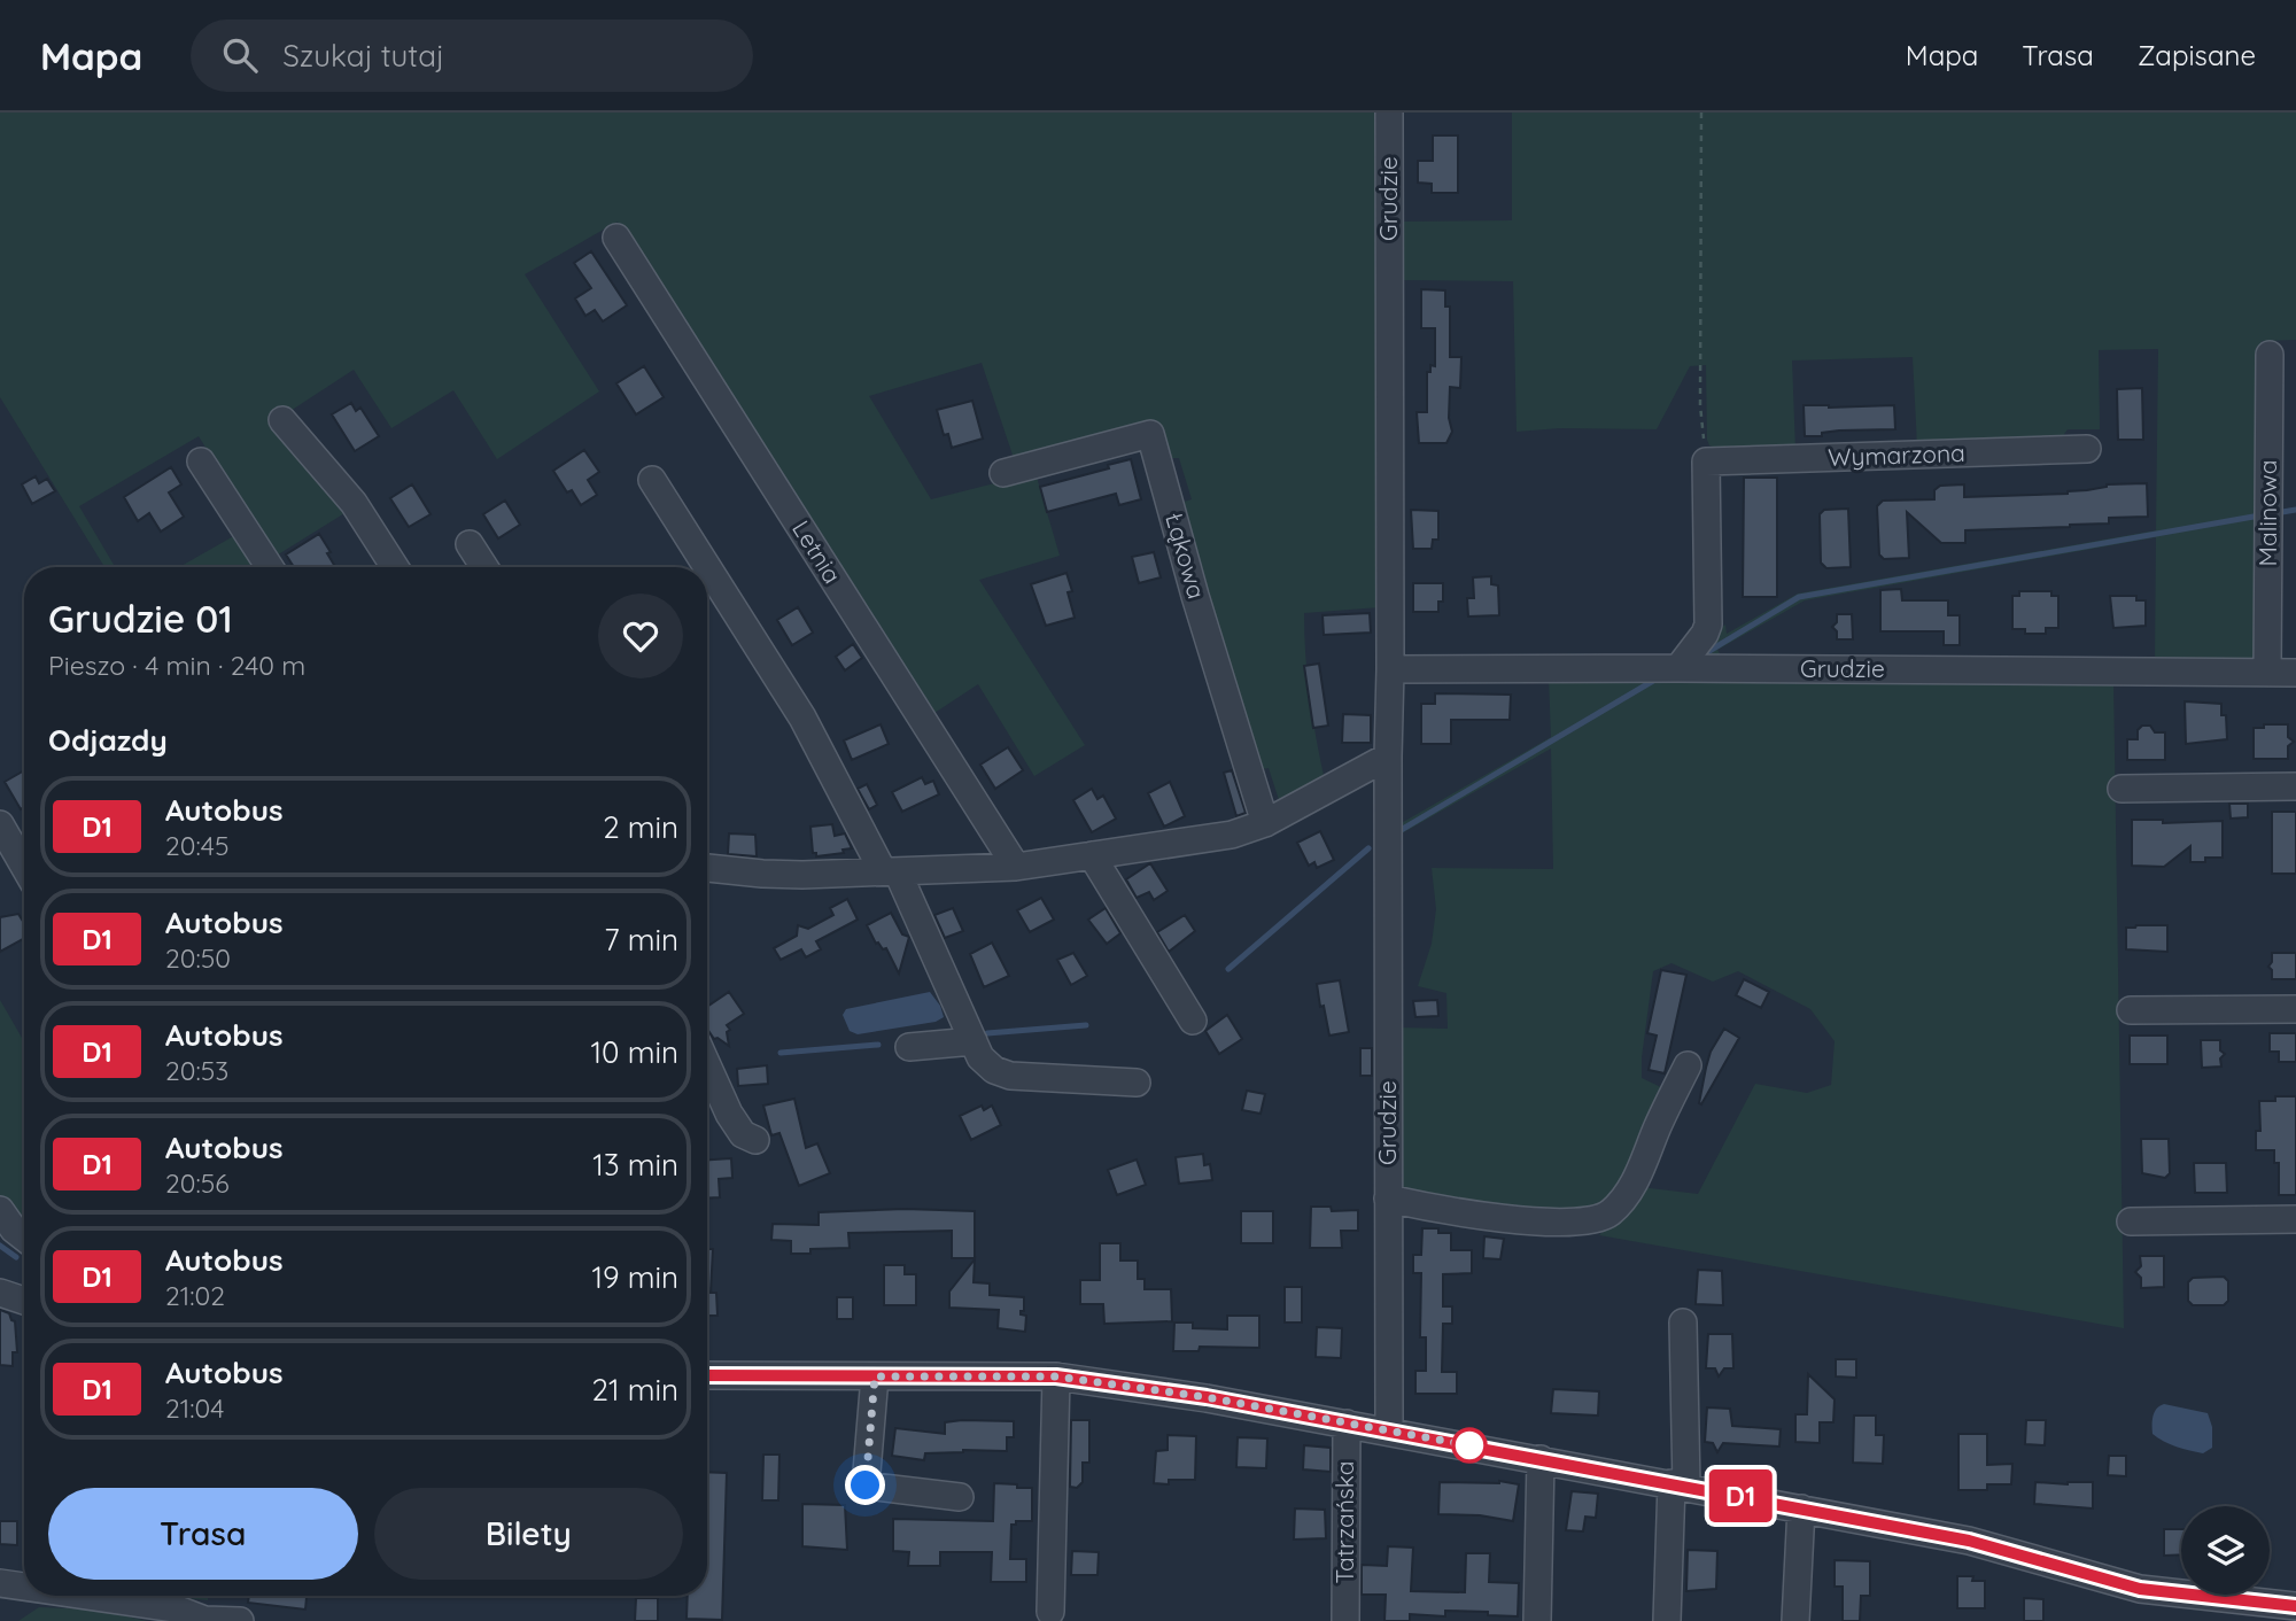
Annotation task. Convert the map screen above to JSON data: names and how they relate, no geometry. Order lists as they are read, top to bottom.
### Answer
{
  "streets": {
    "street": [
      "Grudzie",
      "Wymarzona",
      "Malinowa",
      "Letnia",
      "Łąkowa",
      "Tatrzańska"
    ]
  },
  "crossings": [
    ["Grudzie", "Malinowa"]
  ],
  "lines": ["bus line D1"],
  "page": {
    "header": "Mapa",
    "search": "Szukaj tutaj",
    "nav": ["Mapa", "Trasa", "Zapisane"],
    "on_map": "D1",
    "heading": [
      ["Grudzie 01", "Pieszo · 4 min · 240 m"],
      "Odjazdy"
    ],
    "list": [
      {
        "mark": "D1",
        "name": "Autobus",
        "note": "20:45",
        "value": "2 min"
      },
      {
        "mark": "D1",
        "name": "Autobus",
        "note": "20:50",
        "value": "7 min"
      },
      {
        "mark": "D1",
        "name": "Autobus",
        "note": "20:53",
        "value": "10 min"
      },
      {
        "mark": "D1",
        "name": "Autobus",
        "note": "20:56",
        "value": "13 min"
      },
      {
        "mark": "D1",
        "name": "Autobus",
        "note": "21:02",
        "value": "19 min"
      },
      {
        "mark": "D1",
        "name": "Autobus",
        "note": "21:04",
        "value": "21 min"
      }
    ],
    "buttons": ["Trasa", "Bilety"]
  }
}
